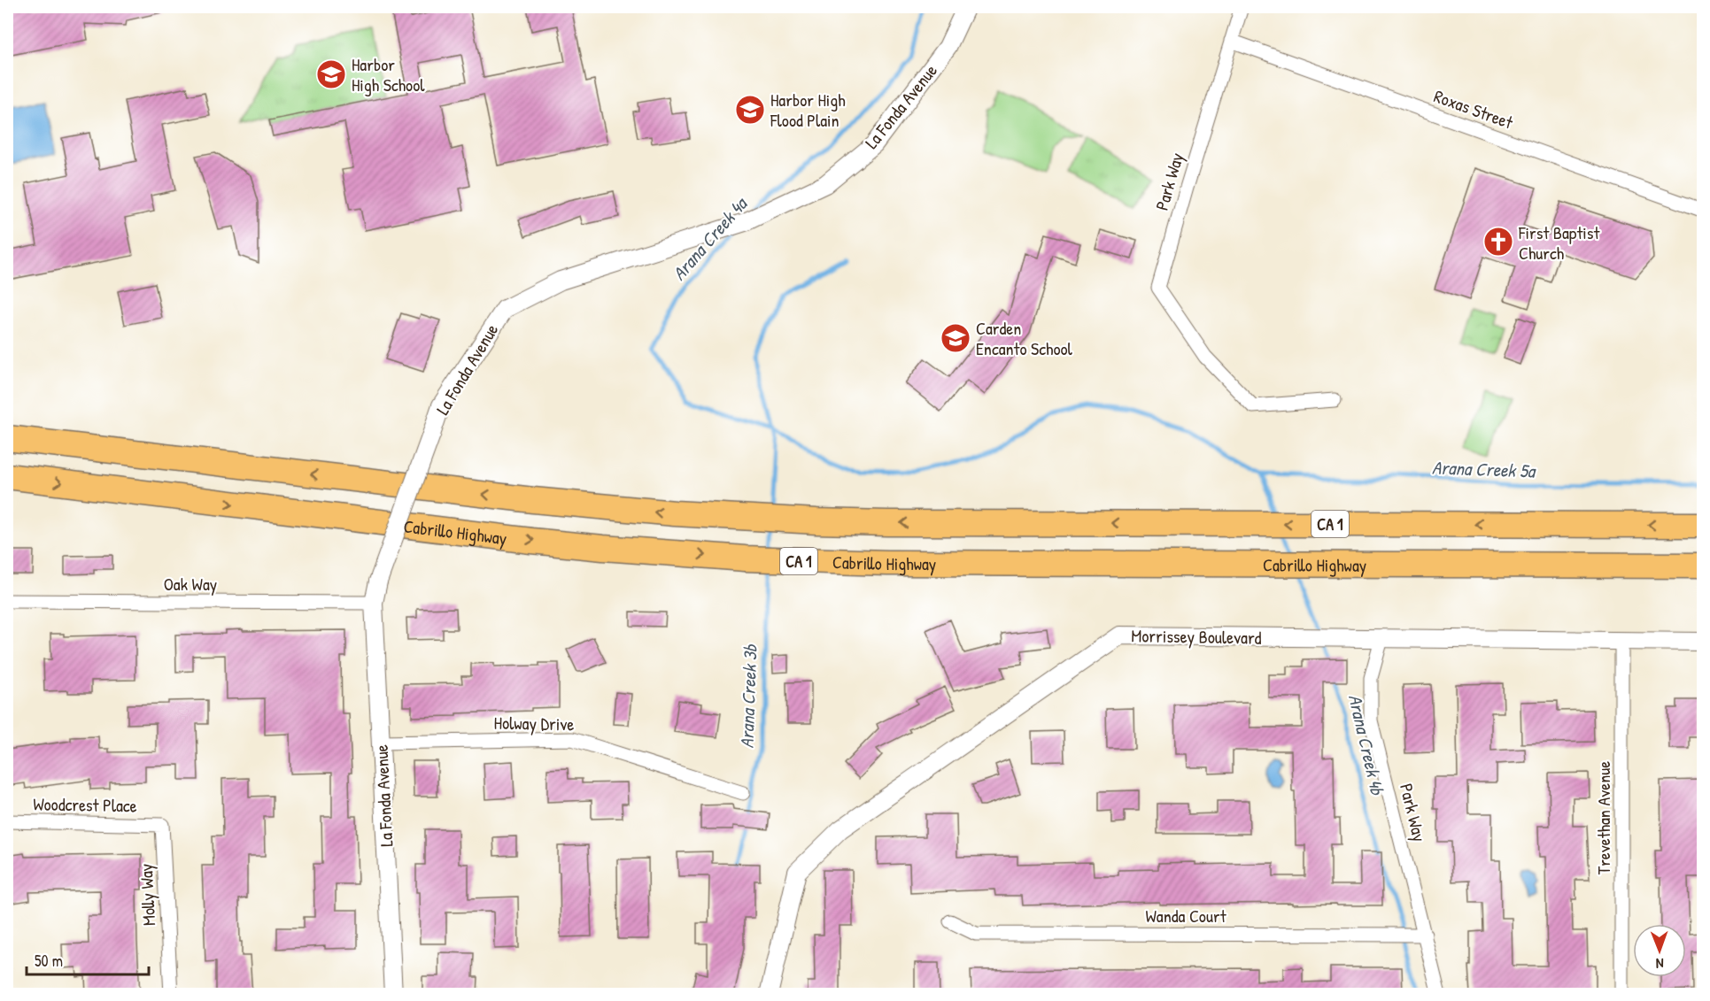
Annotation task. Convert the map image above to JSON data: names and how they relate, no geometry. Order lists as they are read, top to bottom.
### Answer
{
  "streets": {
    "highway": ["CA 1", "Cabrillo Highway"],
    "street": [
      "La Fonda Avenue",
      "Roxas Street",
      "Park Way",
      "Oak Way",
      "Morrissey Boulevard",
      "Holway Drive",
      "Woodcrest Place",
      "Trevethan Avenue",
      "Molly Way",
      "Wanda Court"
    ]
  },
  "crossings": [
    ["La Fonda Avenue", "Oak Way"],
    ["La Fonda Avenue", "Holway Drive"],
    ["Roxas Street", "Park Way"],
    ["Park Way", "Morrissey Boulevard"],
    ["Park Way", "Wanda Court"],
    ["Morrissey Boulevard", "Trevethan Avenue"],
    ["Woodcrest Place", "Molly Way"]
  ],
  "water": [
    "Arana Creek 4a",
    "Arana Creek 5a",
    "Arana Creek 3b",
    "Arana Creek 4b"
  ],
  "places": {
    "school or university": ["Harbor High School", "Harbor High Flood Plain", "Carden Encanto School"],
    "church": ["First Baptist Church"]
  },
  "scale_bar": "50 m",
  "north": "bottom"
}
